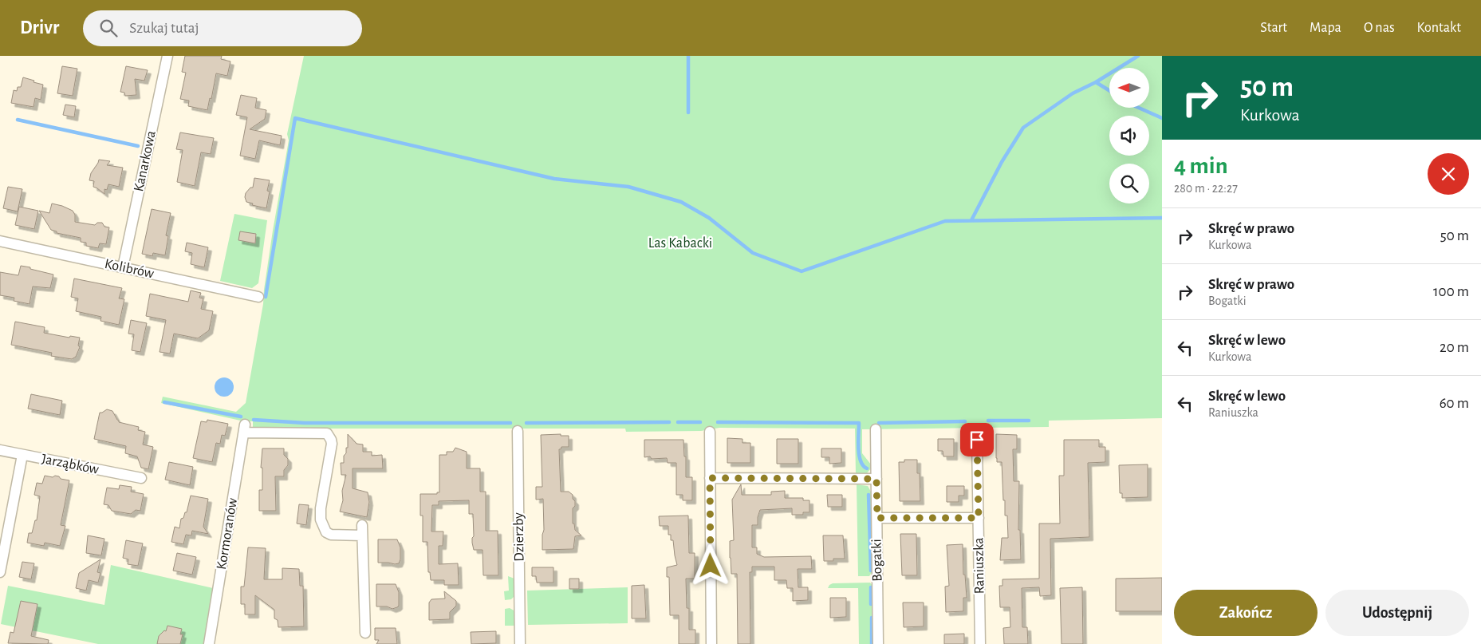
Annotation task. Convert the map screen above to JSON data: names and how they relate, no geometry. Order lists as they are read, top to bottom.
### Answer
{
  "streets": {
    "street": [
      "Kanarkowa",
      "Kolibrów",
      "Jarząbków",
      "Kormoranów",
      "Dzierzby",
      "Bogatki",
      "Raniuszka"
    ]
  },
  "crossings": [
    ["Kanarkowa", "Kolibrów"]
  ],
  "parks": ["Las Kabacki"],
  "north": "left",
  "page": {
    "header": "Drivr",
    "search": "Szukaj tutaj",
    "nav": [
      "Start",
      "Mapa",
      "O nas",
      "Kontakt"
    ],
    "turn": ["50 m", "Kurkowa"],
    "heading": ["4 min", "280 m · 22:27"],
    "list": [
      {
        "name": "Skręć w prawo",
        "note": "Kurkowa",
        "value": "50 m"
      },
      {
        "name": "Skręć w prawo",
        "note": "Bogatki",
        "value": "100 m"
      },
      {
        "name": "Skręć w lewo",
        "note": "Kurkowa",
        "value": "20 m"
      },
      {
        "name": "Skręć w lewo",
        "note": "Raniuszka",
        "value": "60 m"
      }
    ],
    "buttons": ["Zakończ", "Udostępnij"]
  }
}
